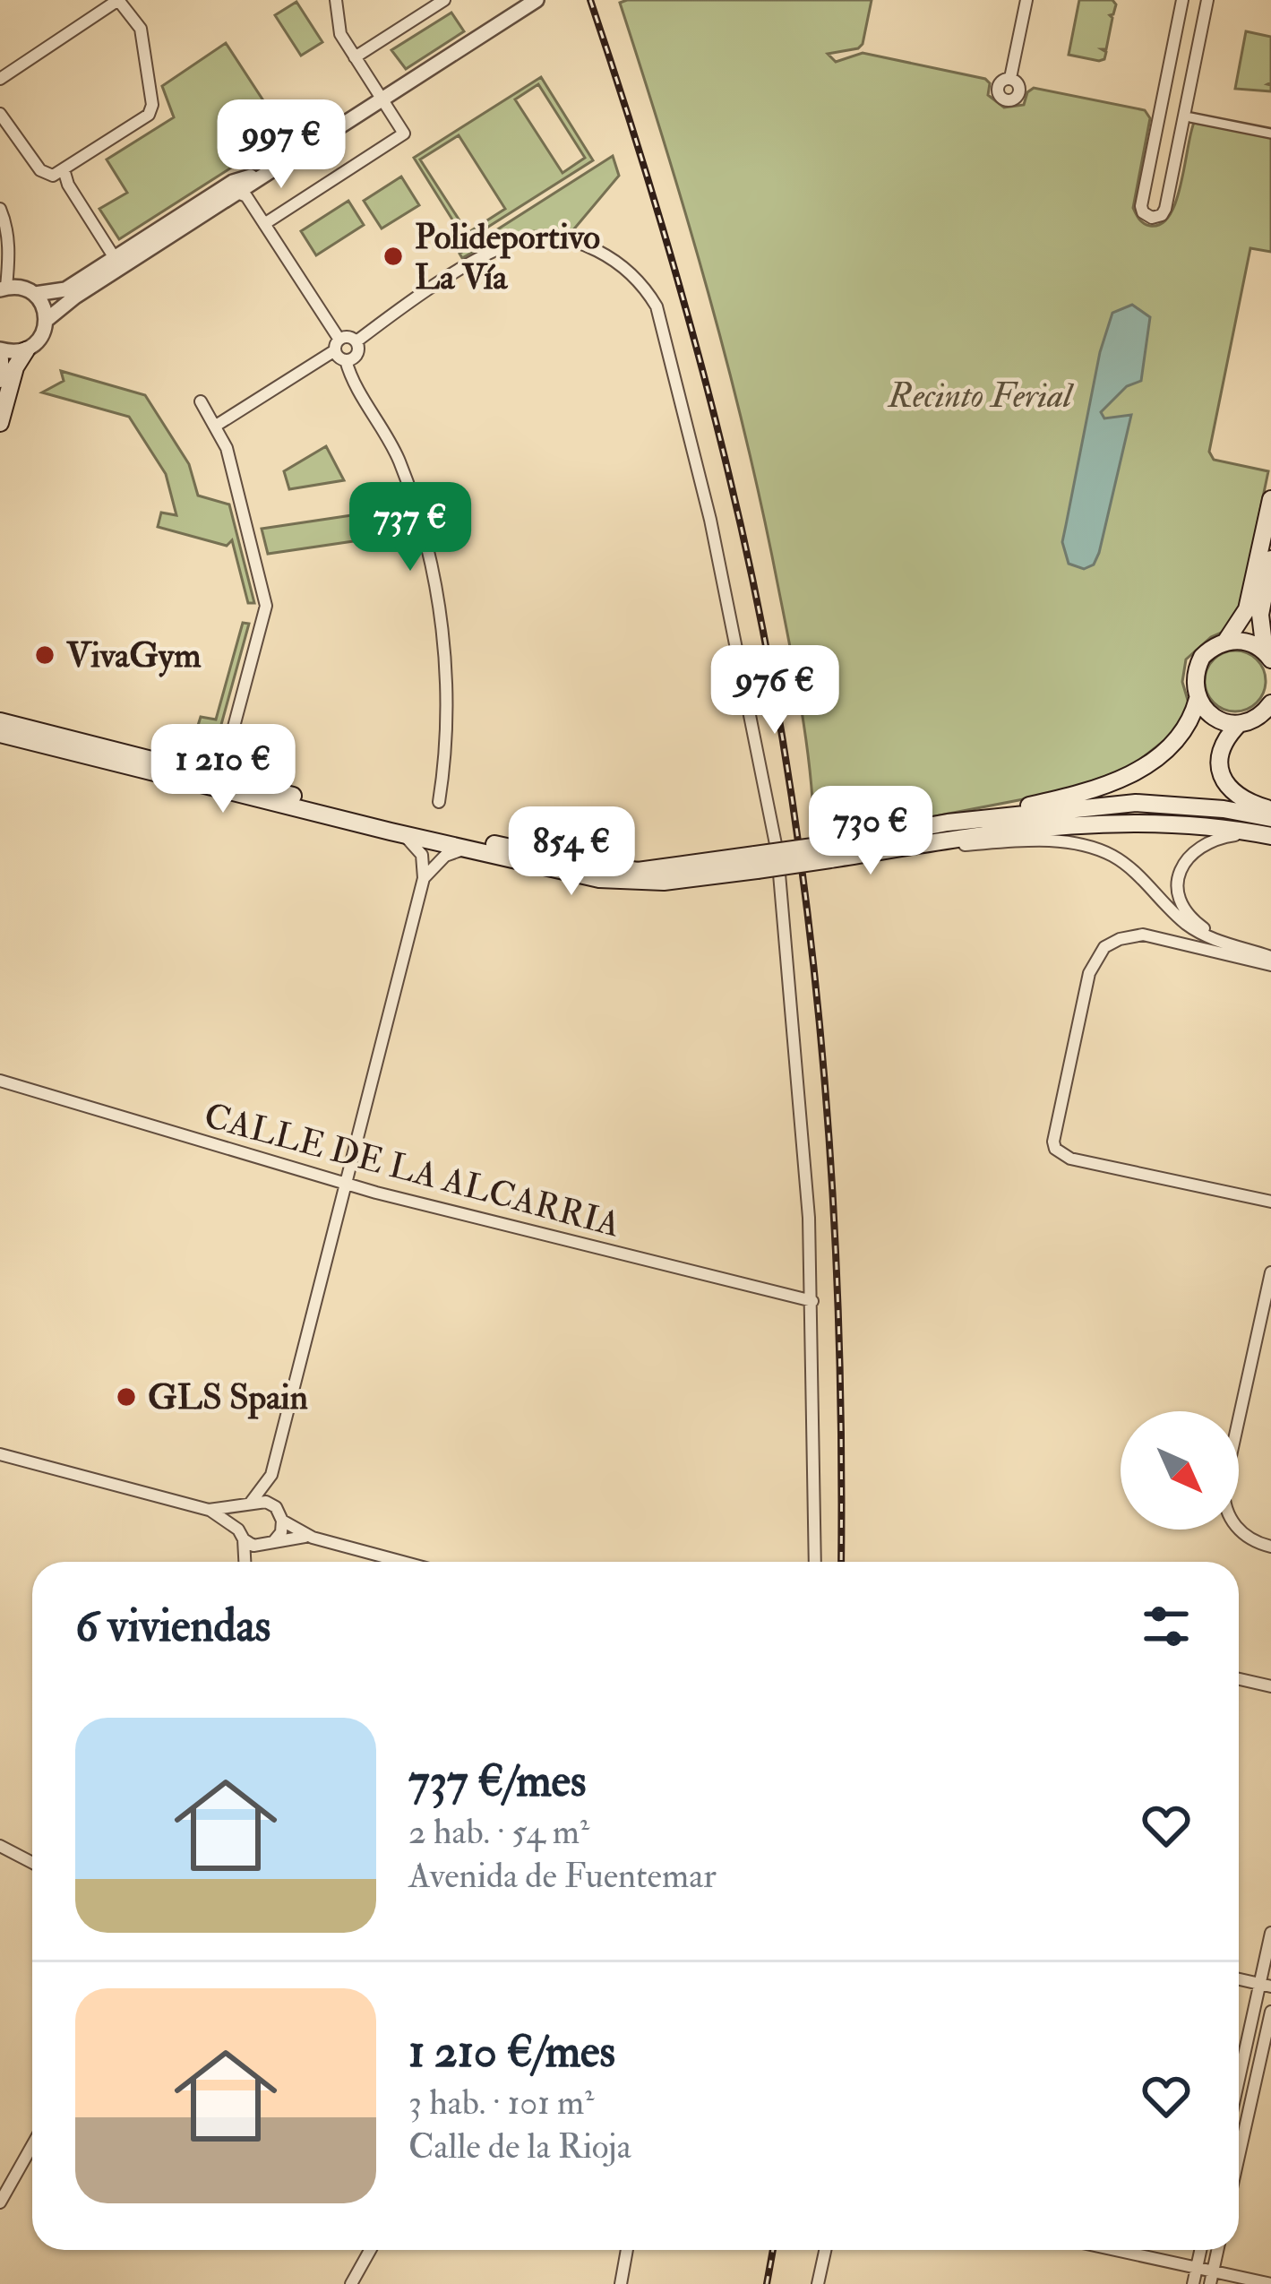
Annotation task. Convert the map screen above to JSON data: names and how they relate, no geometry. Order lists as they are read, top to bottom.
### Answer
{
  "streets": {
    "street": ["CALLE DE LA ALCARRIA"]
  },
  "parks": ["Recinto Ferial"],
  "places": ["Polideportivo La Vía", "VivaGym", "GLS Spain"],
  "north": "bottom right",
  "page": {
    "price": [
      "997 €",
      "737 €",
      "976 €",
      "1 210 €",
      "730 €",
      "854 €"
    ],
    "heading": "6 viviendas",
    "list": [
      {
        "name": "737 €/mes",
        "note": "2 hab. · 54 m² · Avenida de Fuentemar"
      },
      {
        "name": "1 210 €/mes",
        "note": "3 hab. · 101 m² · Calle de la Rioja"
      }
    ]
  }
}
